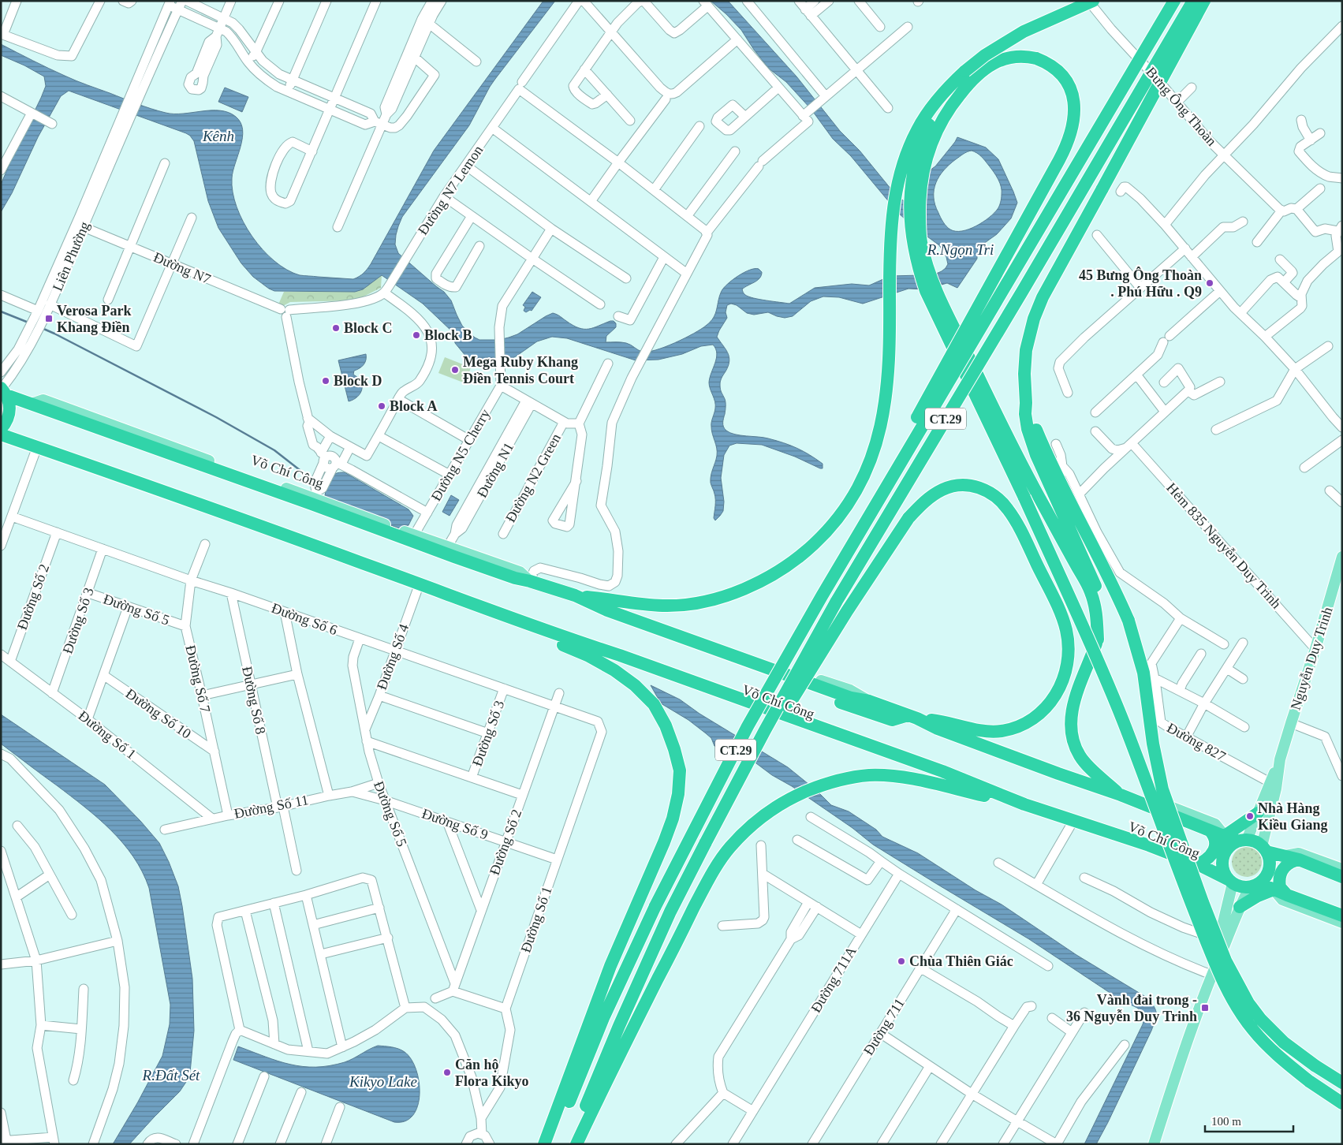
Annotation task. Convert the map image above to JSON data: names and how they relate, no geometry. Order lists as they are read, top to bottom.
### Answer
{
  "streets": {
    "highway": ["CT.29", "Võ Chí Công"],
    "main road": ["Nguyễn Duy Trinh"],
    "street": [
      "Bưng Ông Thoàn",
      "Đường N7 Lemon",
      "Liên Phường",
      "Đường N7",
      "Đường N5 Cherry",
      "Đường N1",
      "Đường N2 Green",
      "Hẻm 835 Nguyễn Duy Trinh",
      "Đường Số 2",
      "Đường Số 5",
      "Đường Số 6",
      "Đường Số 3",
      "Đường Số 4",
      "Đường Số 7",
      "Đường Số 8",
      "Đường Số 10",
      "Đường Số 1",
      "Đường 827",
      "Đường Số 11",
      "Đường Số 9",
      "Đường 711A",
      "Đường 711"
    ]
  },
  "crossings": [
    ["Liên Phường", "Đường N7"],
    ["Liên Phường", "Võ Chí Công"],
    ["Đường N5 Cherry", "Võ Chí Công"],
    ["Đường N1", "Võ Chí Công"],
    ["Võ Chí Công", "Đường Số 4"],
    ["Võ Chí Công", "Nguyễn Duy Trinh"],
    ["Hẻm 835 Nguyễn Duy Trinh", "Nguyễn Duy Trinh"],
    ["Đường Số 2", "Đường Số 5"],
    ["Đường Số 2", "Đường Số 6"],
    ["Đường Số 2", "Đường Số 1"],
    ["Đường Số 2", "Đường Số 9"],
    ["Đường Số 5", "Đường Số 6"],
    ["Đường Số 5", "Đường Số 3"],
    ["Đường Số 5", "Đường Số 4"],
    ["Đường Số 5", "Đường Số 7"],
    ["Đường Số 5", "Đường Số 11"],
    ["Đường Số 5", "Đường Số 9"],
    ["Đường Số 6", "Đường Số 3"],
    ["Đường Số 6", "Đường Số 4"],
    ["Đường Số 6", "Đường Số 7"],
    ["Đường Số 6", "Đường Số 8"],
    ["Đường Số 6", "Đường Số 1"],
    ["Đường Số 3", "Đường Số 1"],
    ["Nguyễn Duy Trinh", "Đường 827"],
    ["Đường Số 7", "Đường Số 10"],
    ["Đường Số 7", "Đường Số 11"],
    ["Đường Số 8", "Đường Số 11"],
    ["Đường Số 1", "Đường Số 11"],
    ["Đường Số 1", "Đường Số 9"],
    ["Đường Số 11", "Đường Số 9"]
  ],
  "water": [
    "Kênh",
    "R.Ngọn Tri",
    "R.Đất Sét",
    "Kikyo Lake"
  ],
  "places": {
    "other": [
      "45 Bưng Ông Thoàn . Phú Hữu . Q9",
      "Block C",
      "Block B",
      "Mega Ruby Khang Điền Tennis Court",
      "Block D",
      "Block A",
      "Nhà Hàng Kiều Giang",
      "Chùa Thiên Giác",
      "Căn hộ Flora Kikyo"
    ],
    "transit": ["Verosa Park Khang Điền", "Vành đai trong - 36 Nguyễn Duy Trinh"]
  },
  "scale_bar": "100 m"
}
